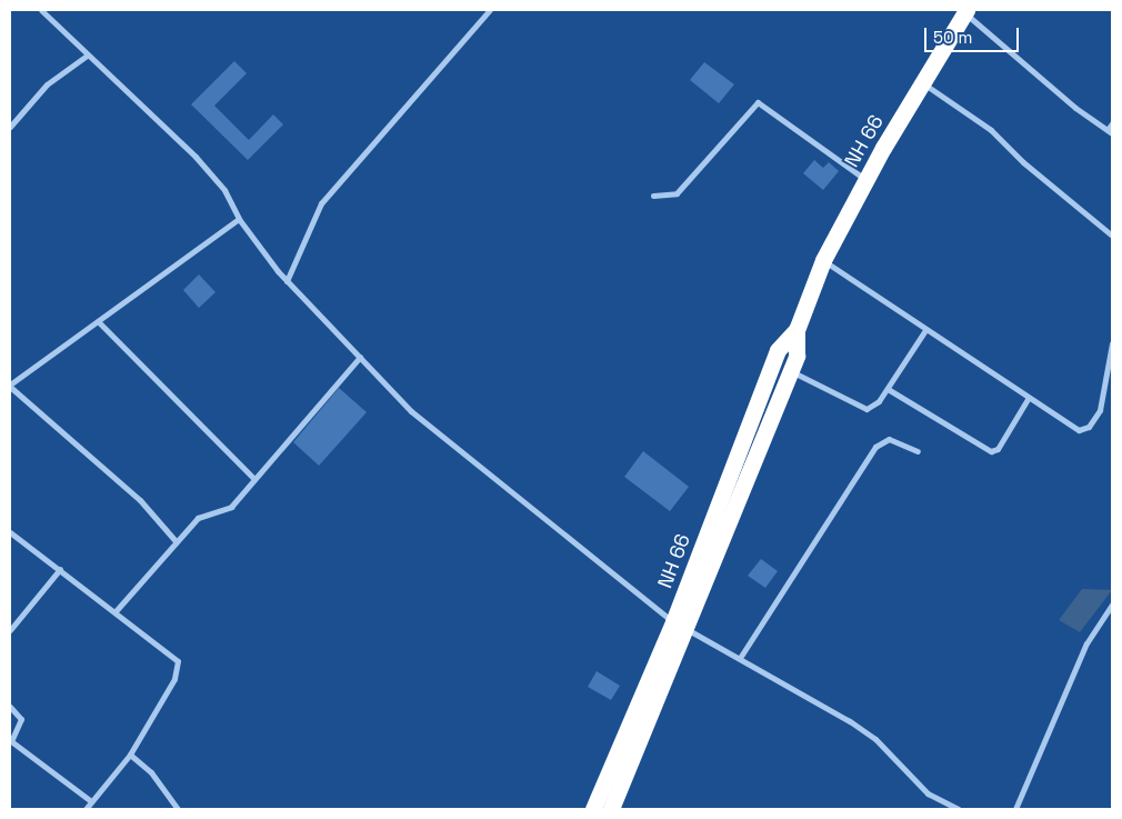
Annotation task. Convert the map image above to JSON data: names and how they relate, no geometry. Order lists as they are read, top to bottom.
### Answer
{
  "streets": {
    "highway": ["NH 66"]
  },
  "scale_bar": "50 m"
}
